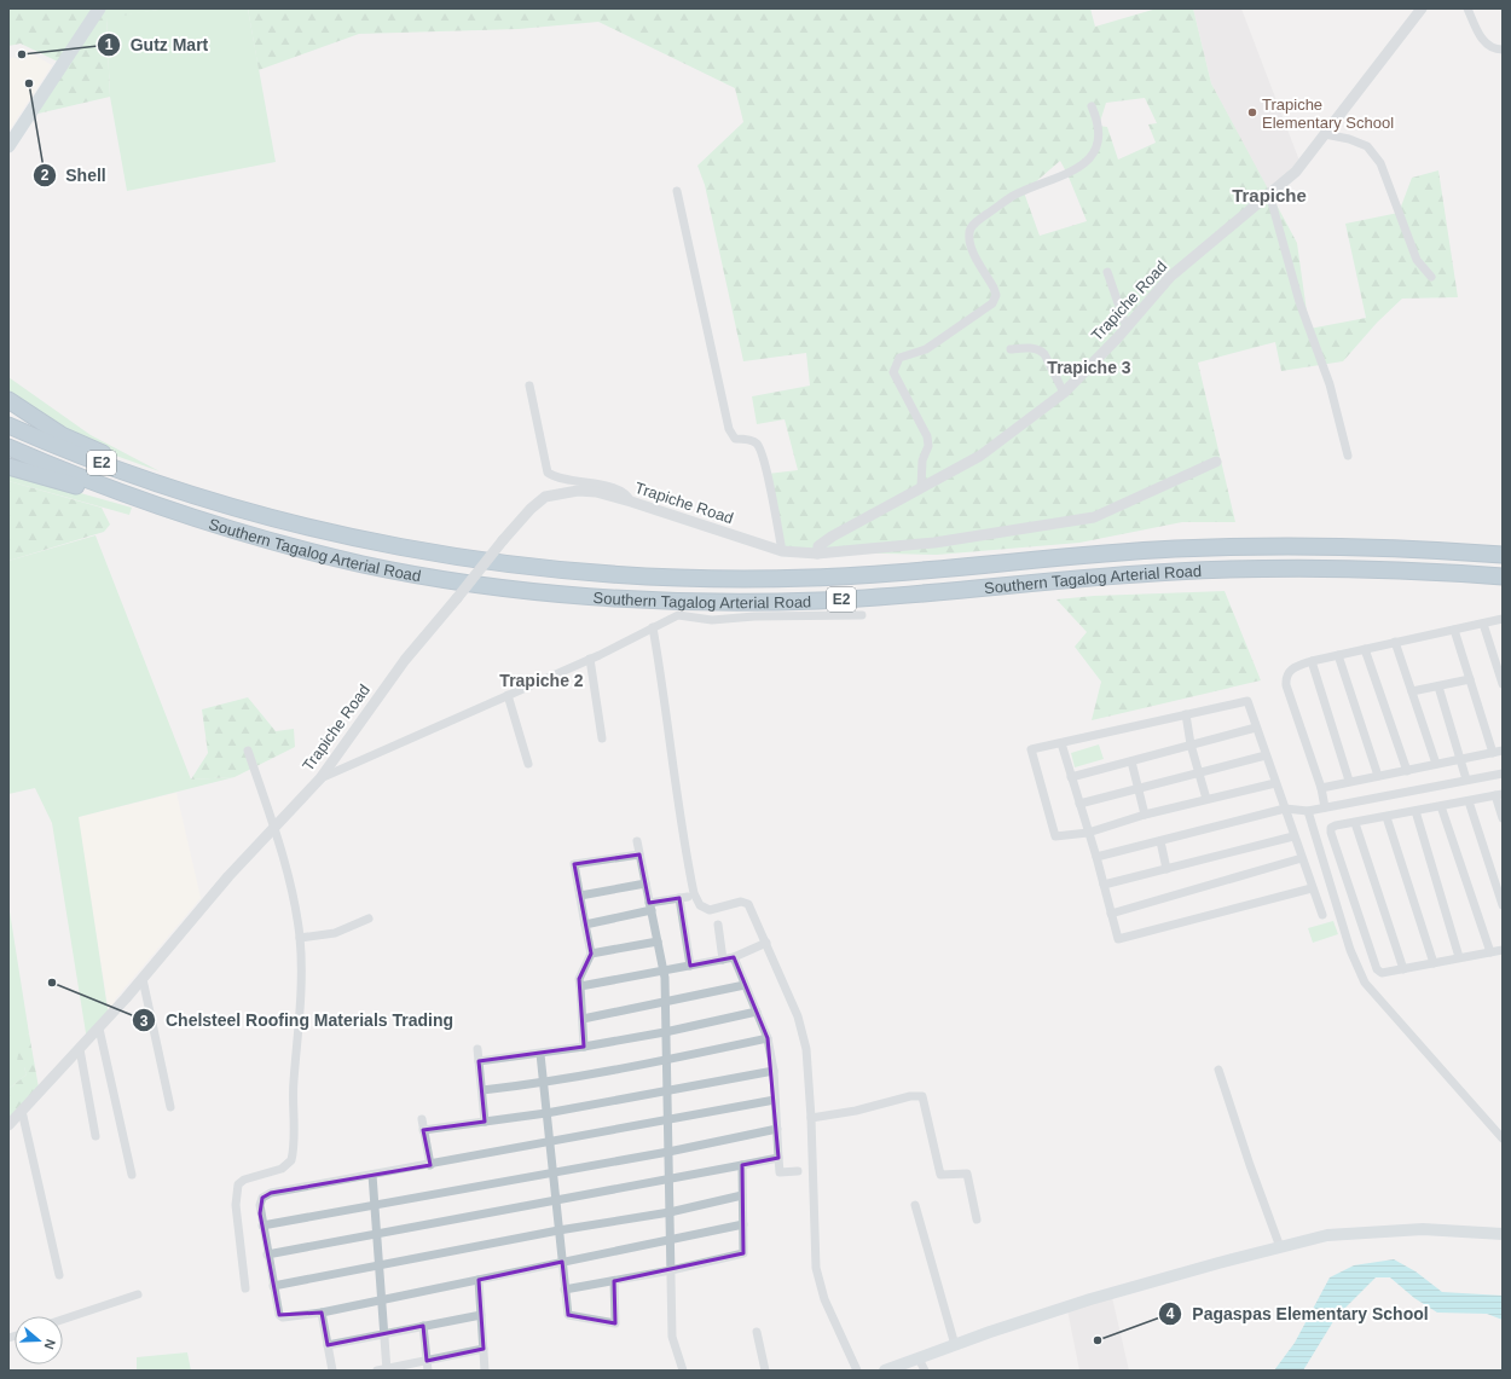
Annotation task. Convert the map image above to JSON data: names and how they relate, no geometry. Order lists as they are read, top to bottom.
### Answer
{
  "streets": {
    "highway": ["E2", "Southern Tagalog Arterial Road"],
    "street": ["Trapiche Road"]
  },
  "districts": ["Trapiche", "Trapiche 3", "Trapiche 2"],
  "places": [
    "Gutz Mart",
    "Shell",
    "Trapiche Elementary School",
    "Chelsteel Roofing Materials Trading",
    "Pagaspas Elementary School"
  ],
  "north": "right"
}
